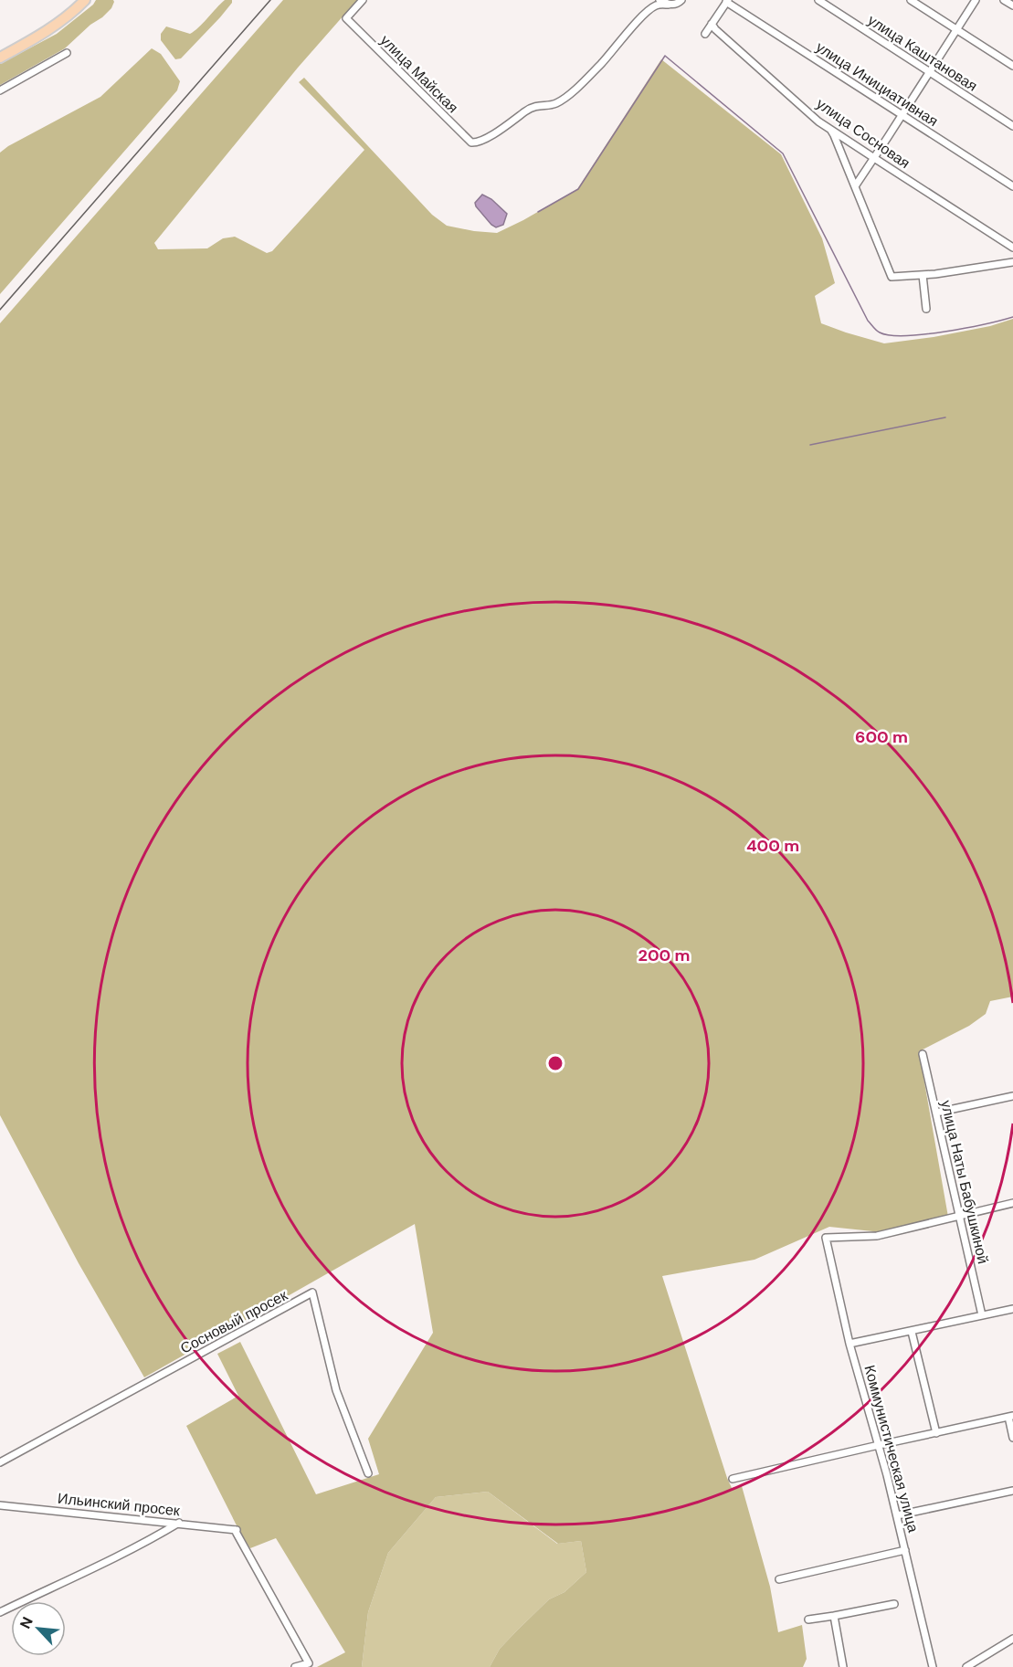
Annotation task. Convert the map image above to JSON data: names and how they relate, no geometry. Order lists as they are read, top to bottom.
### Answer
{
  "streets": {
    "street": [
      "улица Каштановая",
      "улица Майская",
      "улица Инициативная",
      "улица Сосновая",
      "улица Наты Бабушкиной",
      "Сосновый просек",
      "Коммунистическая улица",
      "Ильинский просек"
    ]
  },
  "crossings": [
    ["улица Наты Бабушкиной", "Коммунистическая улица"]
  ],
  "north": "top left",
  "rings": ["600 m", "400 m", "200 m"]
}
